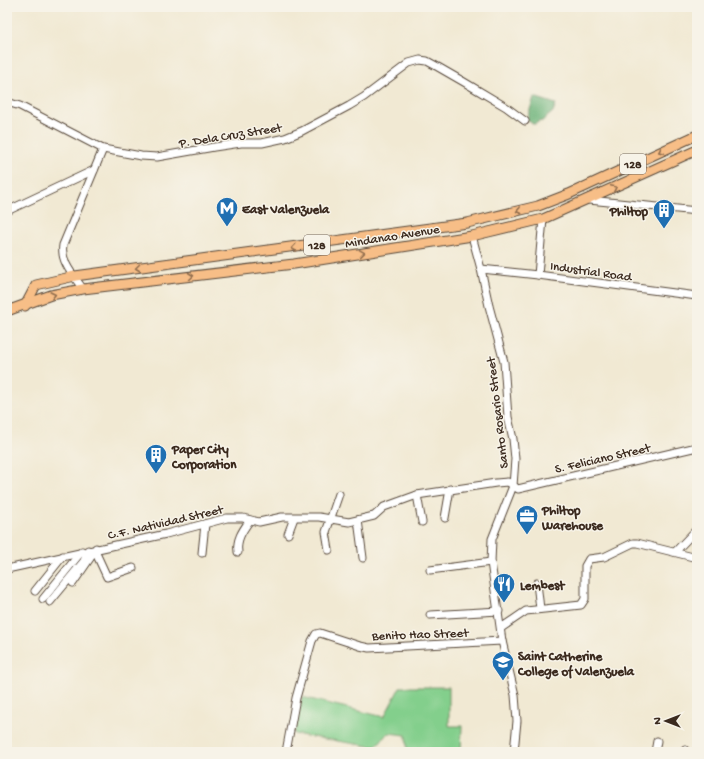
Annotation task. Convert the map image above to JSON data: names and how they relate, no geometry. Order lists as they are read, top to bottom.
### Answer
{
  "streets": {
    "main road": ["128", "Mindanao Avenue"],
    "street": [
      "P. Dela Cruz Street",
      "Industrial Road",
      "Santo Rosario Street",
      "S. Feliciano Street",
      "C.F. Natividad Street",
      "Benito Hao Street"
    ]
  },
  "crossings": [
    ["Mindanao Avenue", "Santo Rosario Street"],
    ["Industrial Road", "Santo Rosario Street"],
    ["Santo Rosario Street", "S. Feliciano Street"],
    ["Santo Rosario Street", "C.F. Natividad Street"],
    ["Santo Rosario Street", "Benito Hao Street"],
    ["S. Feliciano Street", "C.F. Natividad Street"]
  ],
  "places": {
    "metro station": ["East Valenzuela"],
    "building": ["Philtop", "Paper City Corporation"],
    "office": ["Philtop Warehouse"],
    "restaurant": ["Lembest"],
    "school or university": ["Saint Catherine College of Valenzuela"]
  },
  "north": "left"
}
